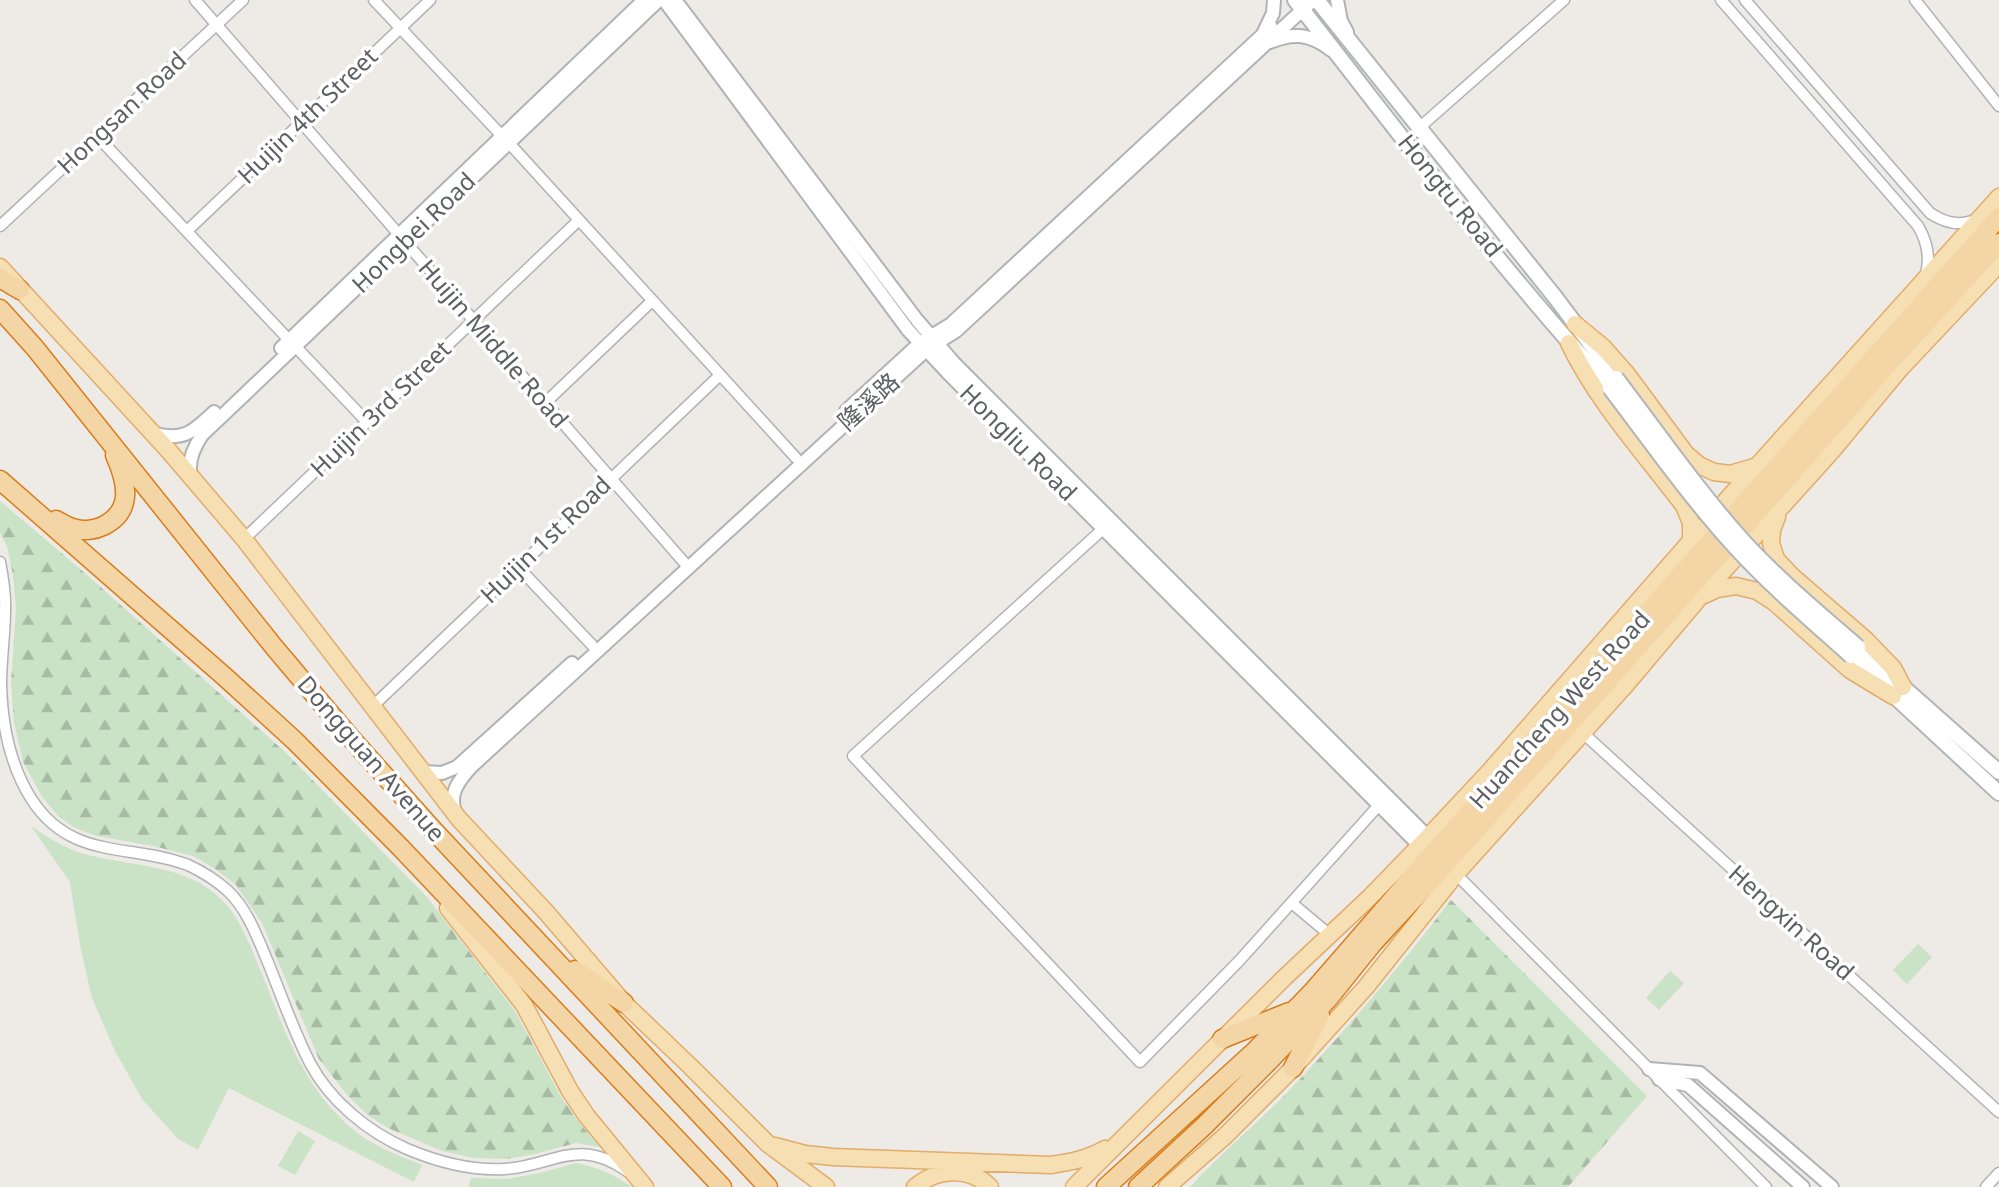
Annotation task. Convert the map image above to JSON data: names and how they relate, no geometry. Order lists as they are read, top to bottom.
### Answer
{
  "streets": {
    "highway": ["Huancheng West Road", "Dongguan Avenue"],
    "main road": ["Hongtu Road"],
    "street": [
      "Hongsan Road",
      "Huijin 4th Street",
      "Hongbei Road",
      "Huijin Middle Road",
      "隆溪路",
      "Huijin 3rd Street",
      "Hongliu Road",
      "Huijin 1st Road",
      "Hengxin Road"
    ]
  },
  "crossings": [
    ["Hongsan Road", "Huijin Middle Road"],
    ["Huijin 4th Street", "Huijin Middle Road"],
    ["Hongtu Road", "隆溪路"],
    ["Hongbei Road", "Huijin Middle Road"],
    ["Hongbei Road", "Hongliu Road"],
    ["Huijin Middle Road", "隆溪路"],
    ["Huijin Middle Road", "Huijin 3rd Street"],
    ["Huijin Middle Road", "Huijin 1st Road"],
    ["隆溪路", "Hongliu Road"]
  ]
}
